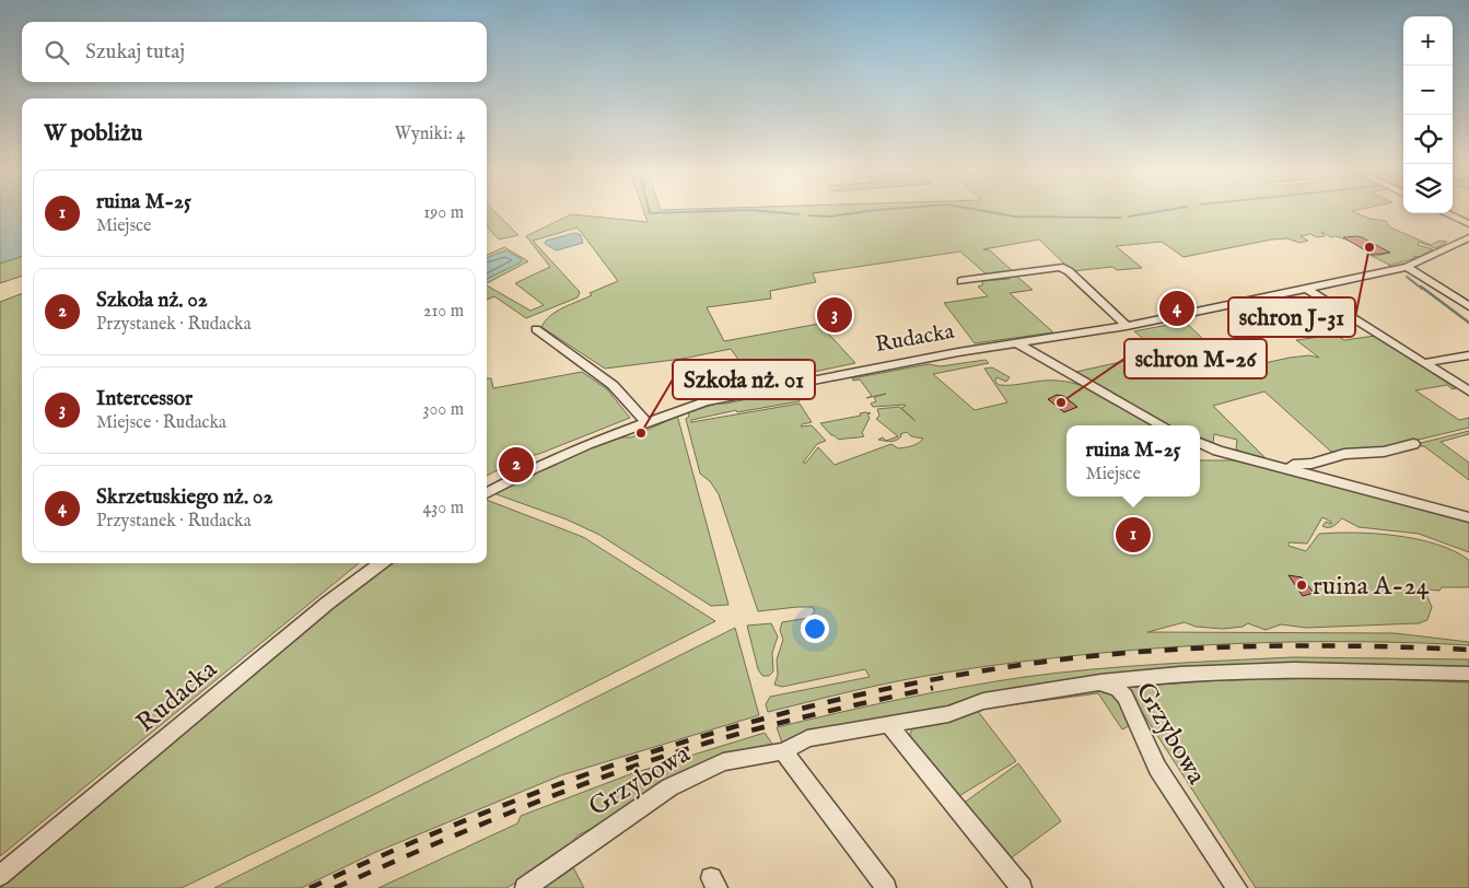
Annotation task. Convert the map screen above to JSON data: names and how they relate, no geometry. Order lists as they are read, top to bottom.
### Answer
{
  "streets": {
    "street": ["Rudacka", "Grzybowa"]
  },
  "places": [
    "schron J-31",
    "schron M-26",
    "Szkoła nż. 01",
    "ruina A-24"
  ],
  "page": {
    "map_buttons": ["+", "−"],
    "search": "Szukaj tutaj",
    "heading": ["W pobliżu", "Wyniki: 4"],
    "list": [
      {
        "mark": "1",
        "name": "ruina M-25",
        "note": "Miejsce",
        "value": "190 m"
      },
      {
        "mark": "2",
        "name": "Szkoła nż. 02",
        "note": "Przystanek · Rudacka",
        "value": "210 m"
      },
      {
        "mark": "3",
        "name": "Intercessor",
        "note": "Miejsce · Rudacka",
        "value": "300 m"
      },
      {
        "mark": "4",
        "name": "Skrzetuskiego nż. 02",
        "note": "Przystanek · Rudacka",
        "value": "430 m"
      }
    ],
    "pins": [
      "4",
      "3",
      "2",
      "1"
    ],
    "popup": ["ruina M-25", "Miejsce"]
  }
}
